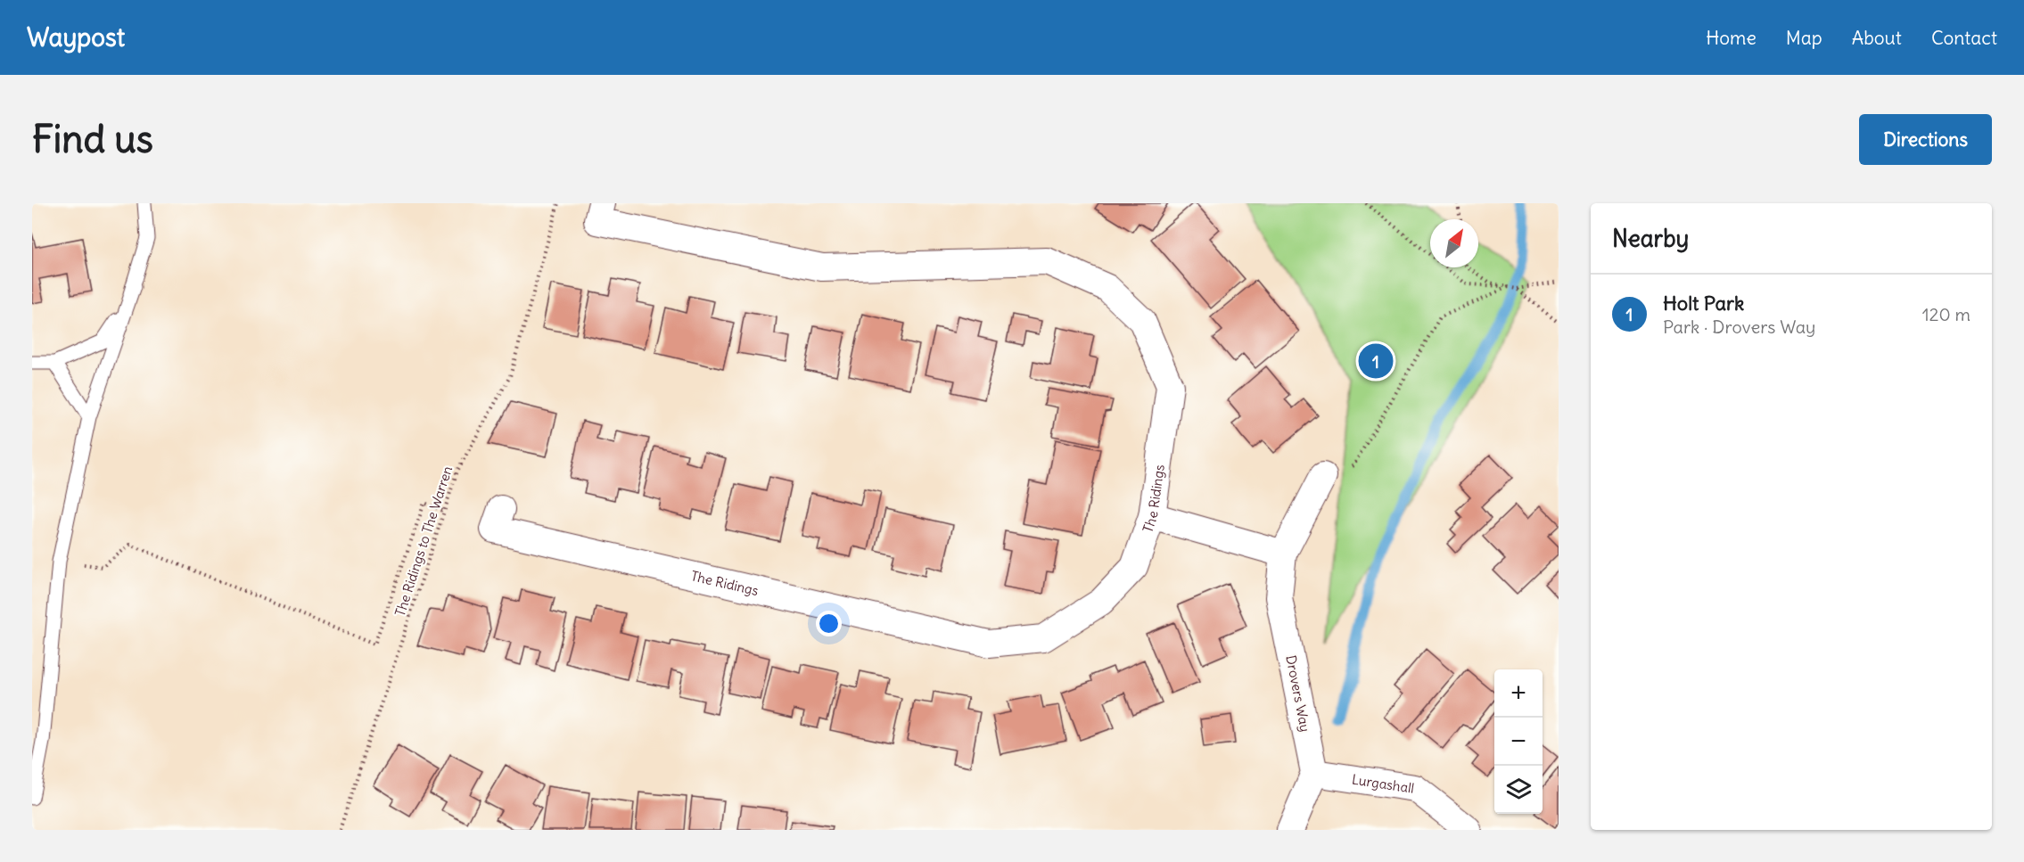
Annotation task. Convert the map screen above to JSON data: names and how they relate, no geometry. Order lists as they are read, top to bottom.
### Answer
{
  "streets": {
    "street": ["The Ridings", "Drovers Way", "Lurgashall"],
    "path": ["The Ridings to The Warren"]
  },
  "crossings": [
    ["Drovers Way", "Lurgashall"]
  ],
  "north": "top right",
  "page": {
    "header": "Waypost",
    "nav": [
      "Home",
      "Map",
      "About",
      "Contact"
    ],
    "buttons": "Directions",
    "title": "Find us",
    "heading": "Nearby",
    "list": [
      {
        "mark": "1",
        "name": "Holt Park",
        "note": "Park · Drovers Way",
        "value": "120 m"
      }
    ],
    "pins": "1",
    "map_buttons": ["+", "−"]
  }
}
